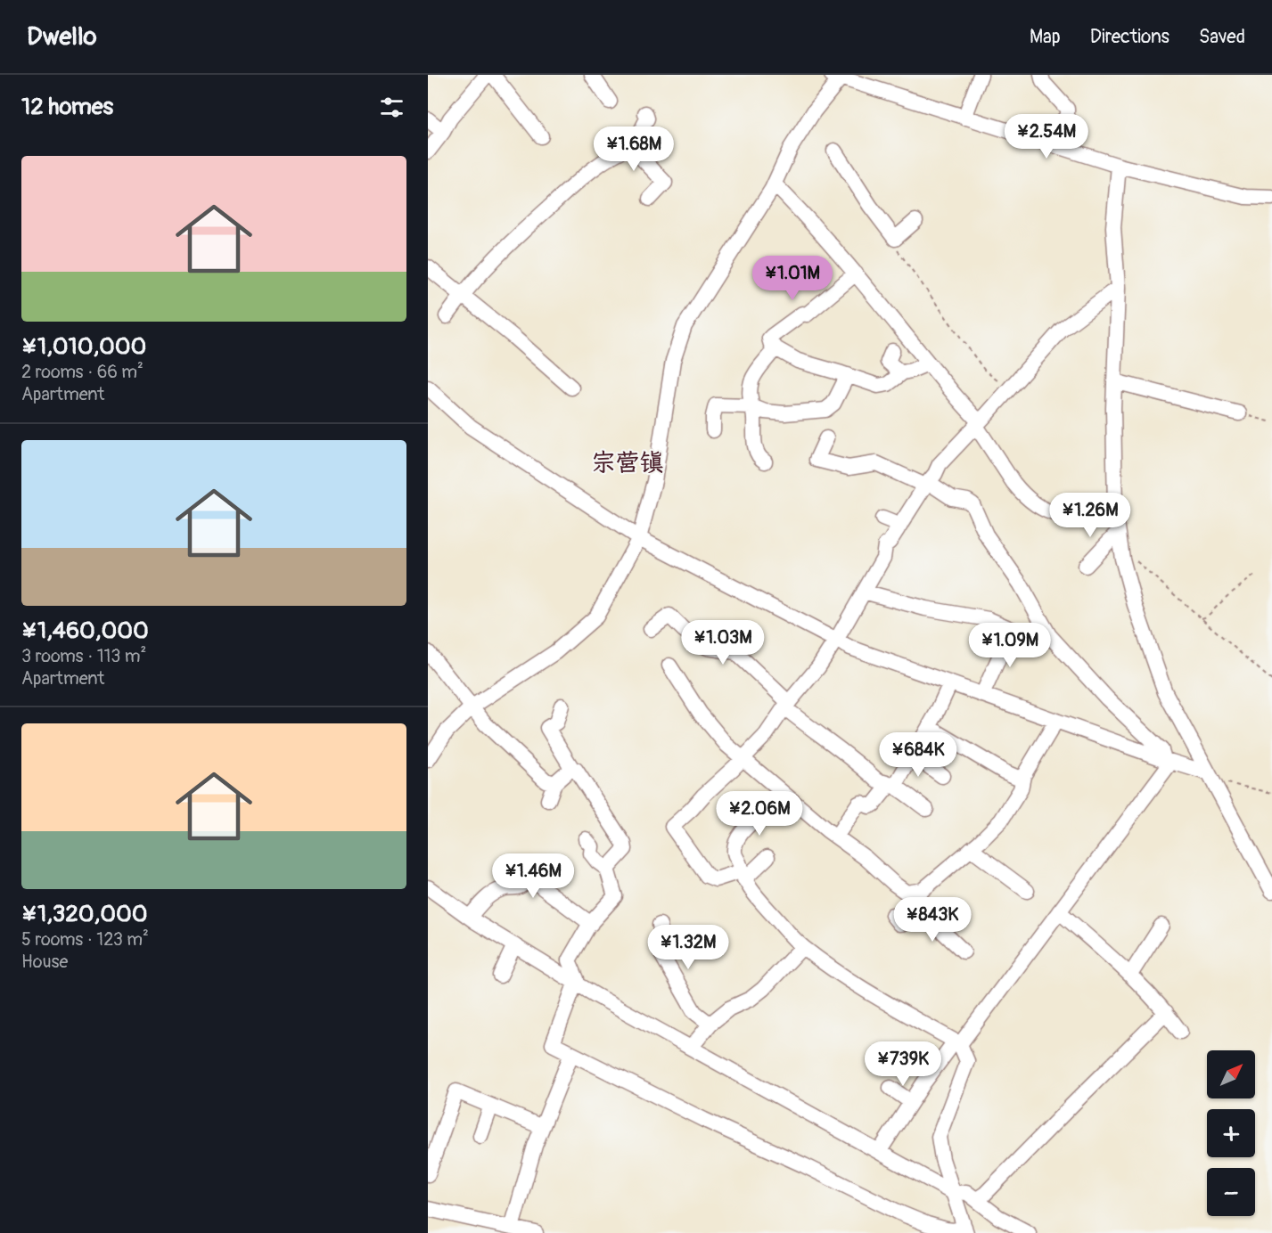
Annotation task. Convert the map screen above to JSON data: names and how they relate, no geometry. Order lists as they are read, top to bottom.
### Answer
{
  "districts": ["宗营镇"],
  "north": "top right",
  "page": {
    "header": "Dwello",
    "nav": ["Map", "Directions", "Saved"],
    "heading": "12 homes",
    "price": [
      "¥2.54M",
      "¥1.68M",
      "¥1.01M",
      "¥1.26M",
      "¥1.03M",
      "¥1.09M",
      "¥684K",
      "¥2.06M",
      "¥1.46M",
      "¥843K",
      "¥1.32M",
      "¥739K"
    ],
    "list": [
      {
        "name": "¥1,010,000",
        "note": "2 rooms · 66 m² · Apartment"
      },
      {
        "name": "¥1,460,000",
        "note": "3 rooms · 113 m² · Apartment"
      },
      {
        "name": "¥1,320,000",
        "note": "5 rooms · 123 m² · House"
      }
    ],
    "map_buttons": ["+", "−"]
  }
}
